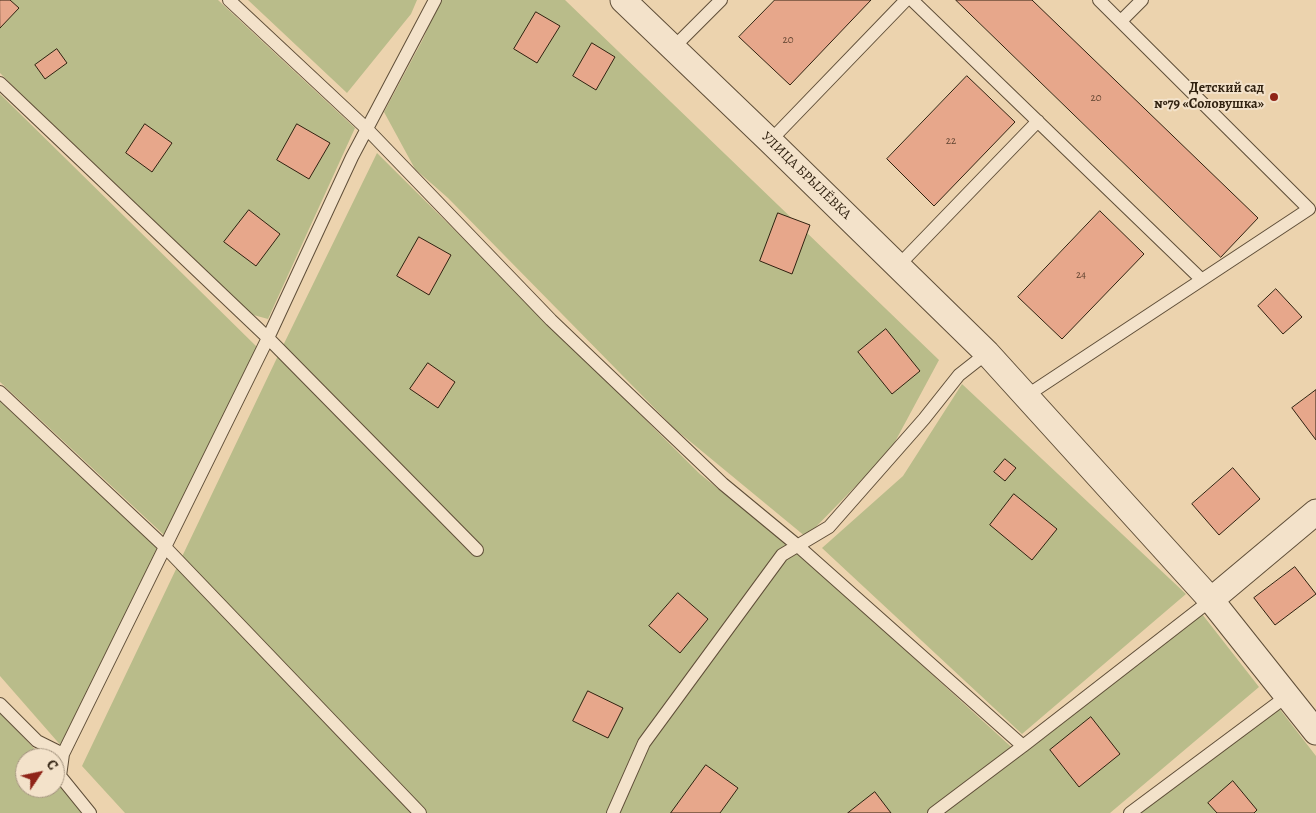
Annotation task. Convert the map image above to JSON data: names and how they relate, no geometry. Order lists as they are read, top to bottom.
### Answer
{
  "streets": {
    "street": ["УЛИЦА БРЫЛЁВКА"]
  },
  "places": ["Детский сад №79 «Соловушка»"],
  "house_numbers": [
    "20",
    "20",
    "22",
    "24"
  ],
  "north": "top right"
}
